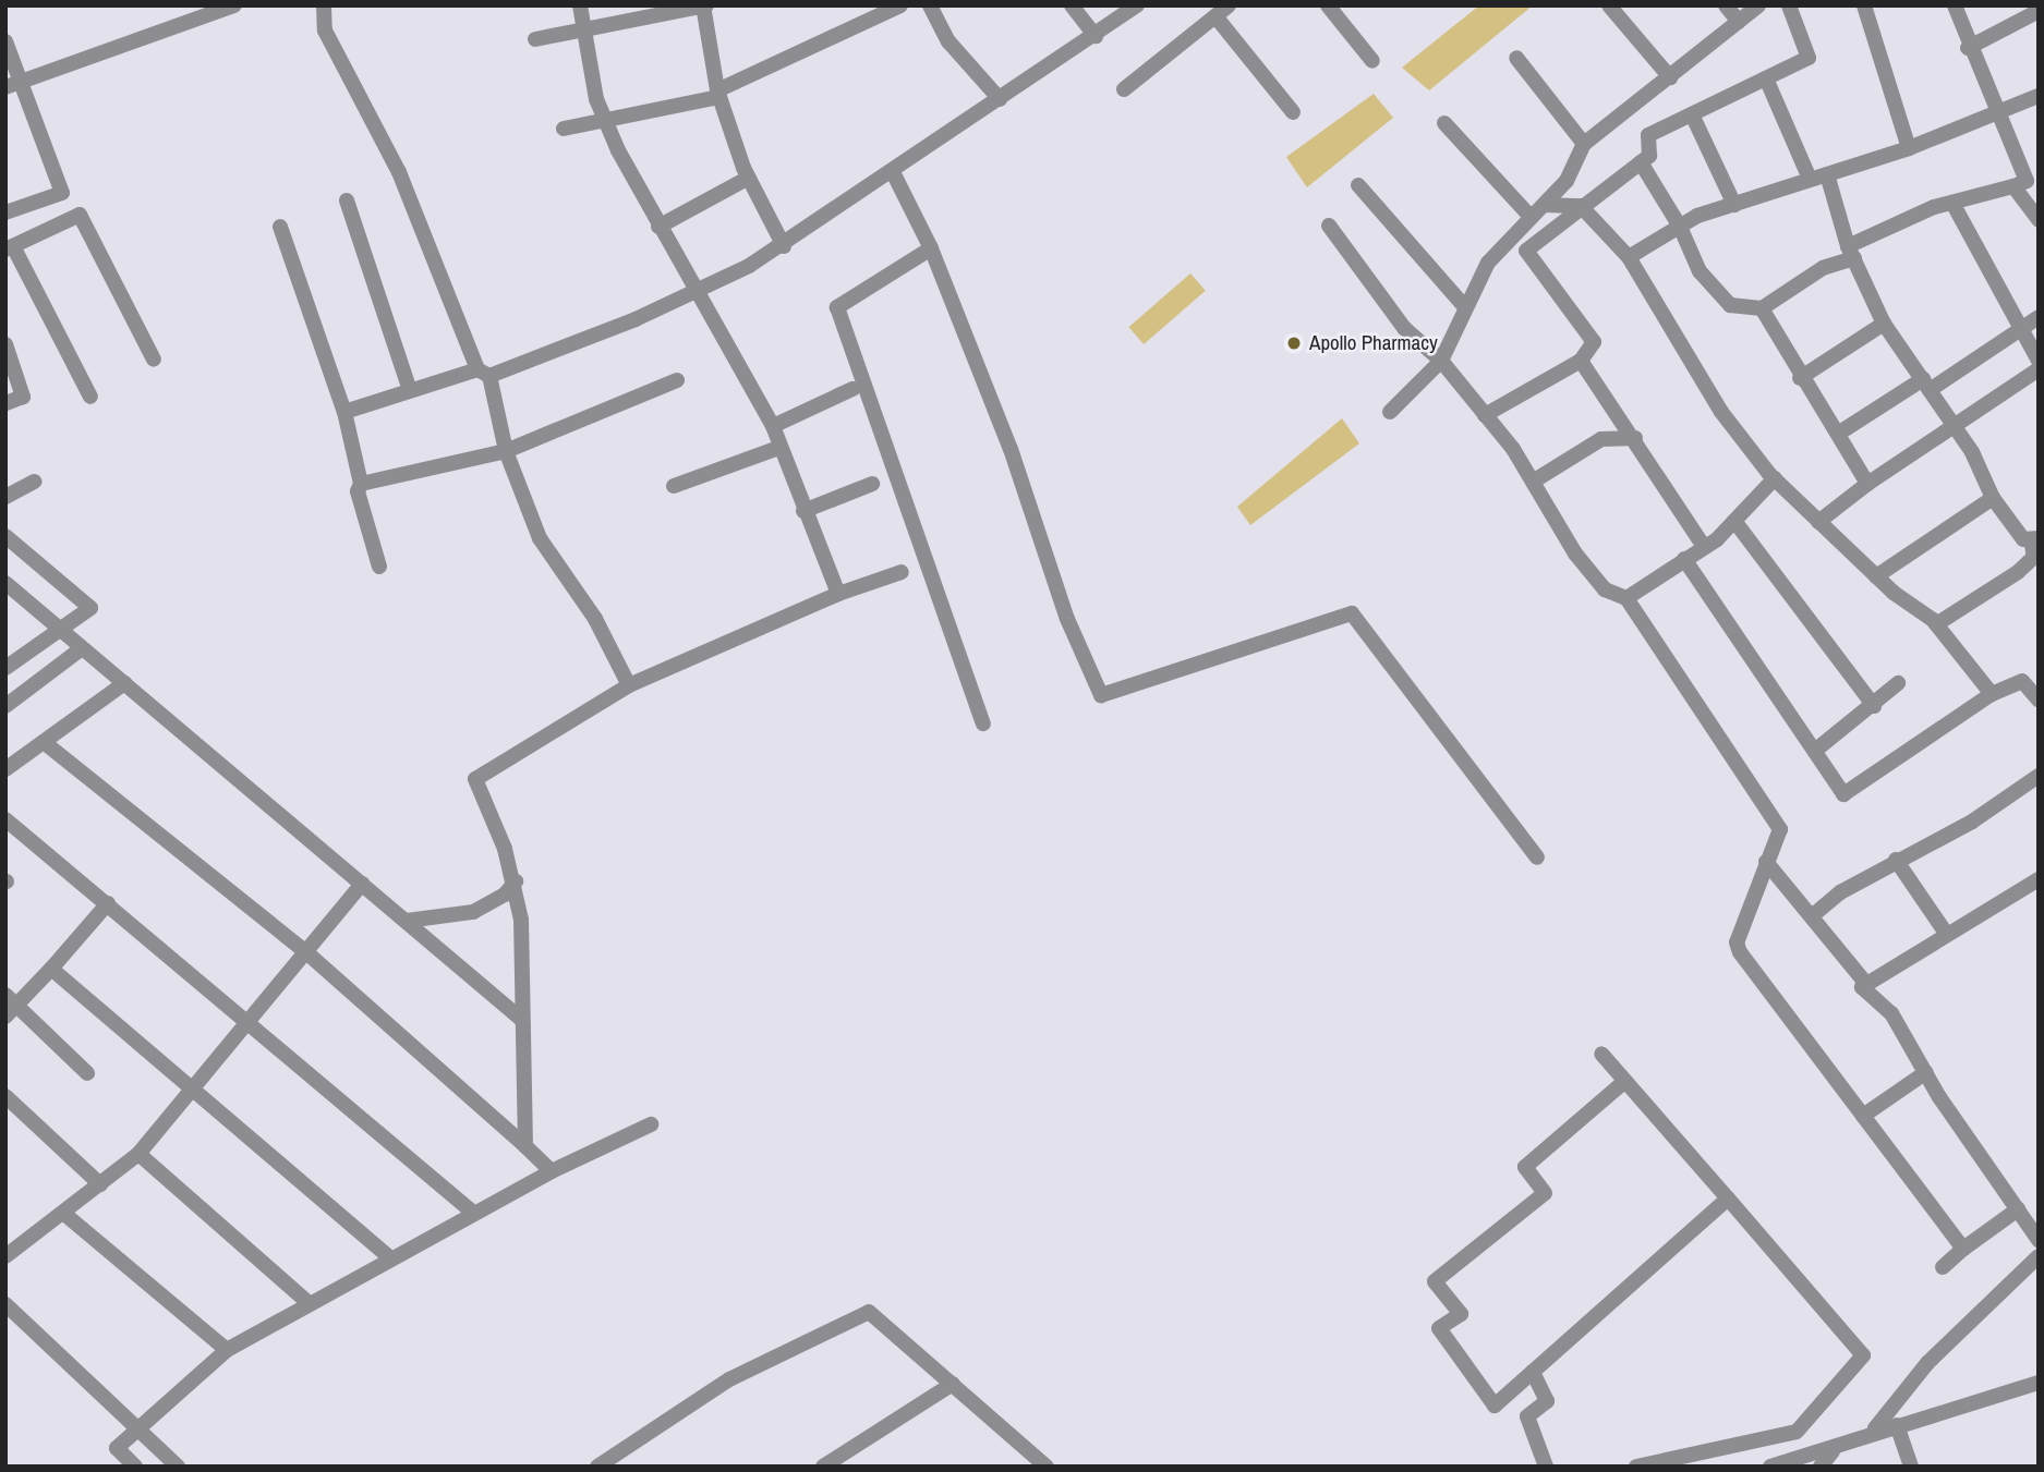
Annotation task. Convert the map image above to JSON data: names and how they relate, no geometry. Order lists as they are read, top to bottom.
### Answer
{
  "places": ["Apollo Pharmacy"]
}
